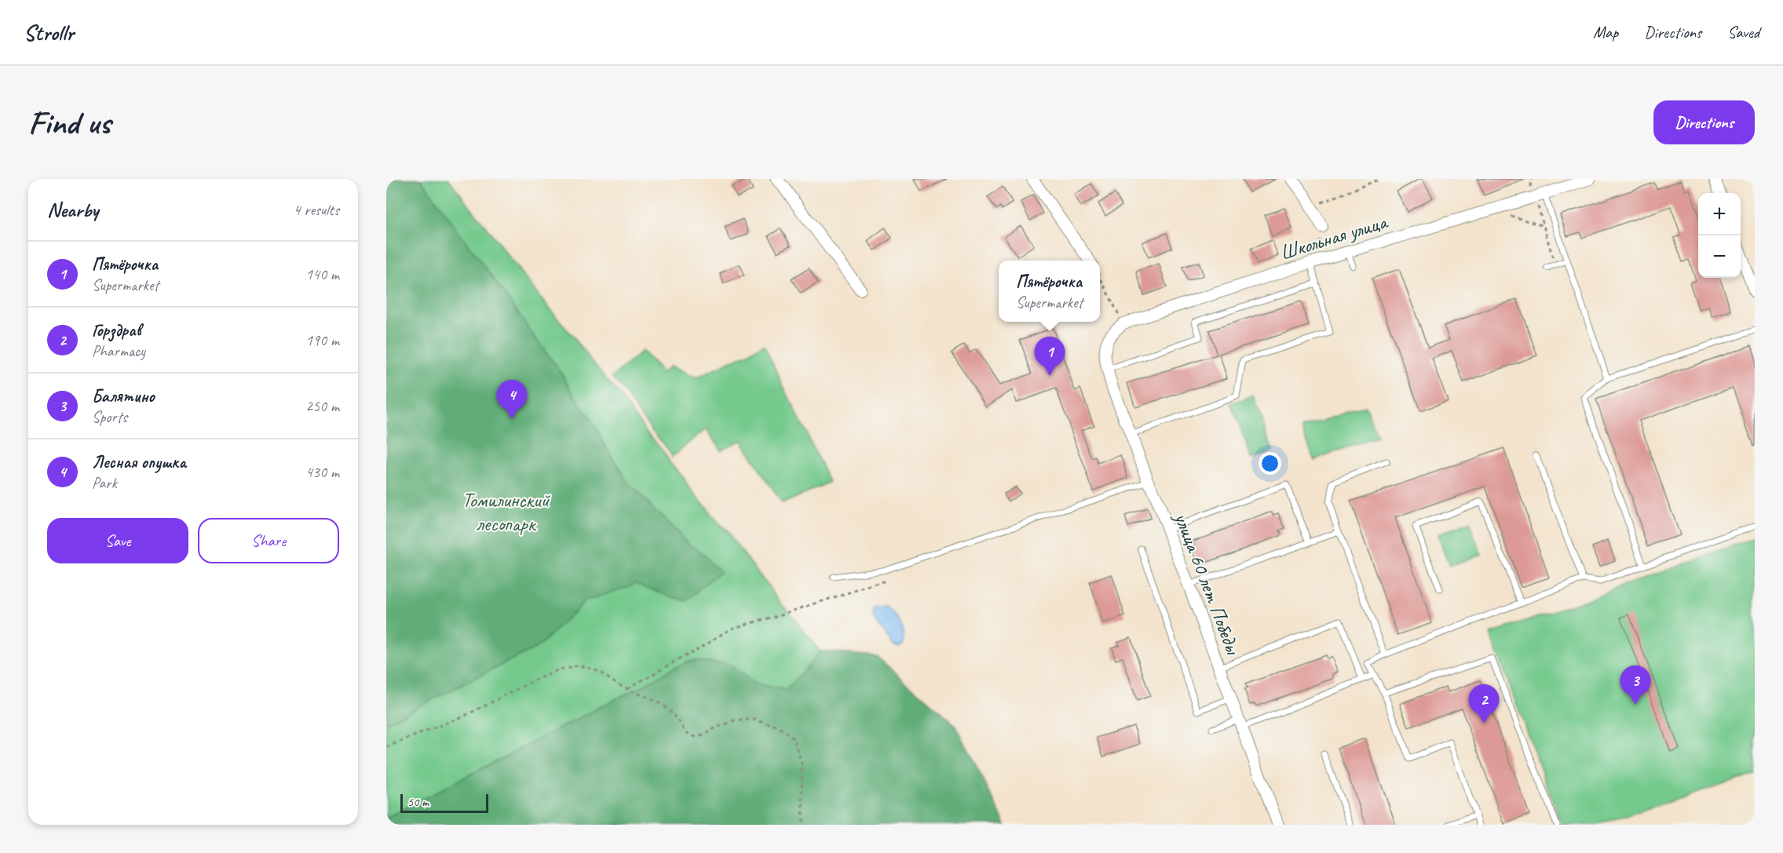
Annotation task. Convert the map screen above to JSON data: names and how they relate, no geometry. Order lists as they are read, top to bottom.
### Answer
{
  "streets": {
    "street": ["Школьная улица", "улица 60 лет Победы"]
  },
  "crossings": [
    ["Школьная улица", "улица 60 лет Победы"]
  ],
  "parks": ["Томилинский лесопарк"],
  "scale_bar": "50 m",
  "page": {
    "header": "Strollr",
    "nav": ["Map", "Directions", "Saved"],
    "buttons": [
      "Directions",
      ["Save", "Share"]
    ],
    "title": "Find us",
    "heading": ["Nearby", "4 results"],
    "map_buttons": ["+", "−"],
    "list": [
      {
        "mark": "1",
        "name": "Пятёрочка",
        "note": "Supermarket",
        "value": "140 m"
      },
      {
        "mark": "2",
        "name": "Горздрав",
        "note": "Pharmacy",
        "value": "190 m"
      },
      {
        "mark": "3",
        "name": "Балятино",
        "note": "Sports",
        "value": "250 m"
      },
      {
        "mark": "4",
        "name": "Лесная опушка",
        "note": "Park",
        "value": "430 m"
      }
    ],
    "popup": ["Пятёрочка", "Supermarket"],
    "pins": [
      "1",
      "4",
      "3",
      "2"
    ],
    "scale": "50 m"
  }
}
